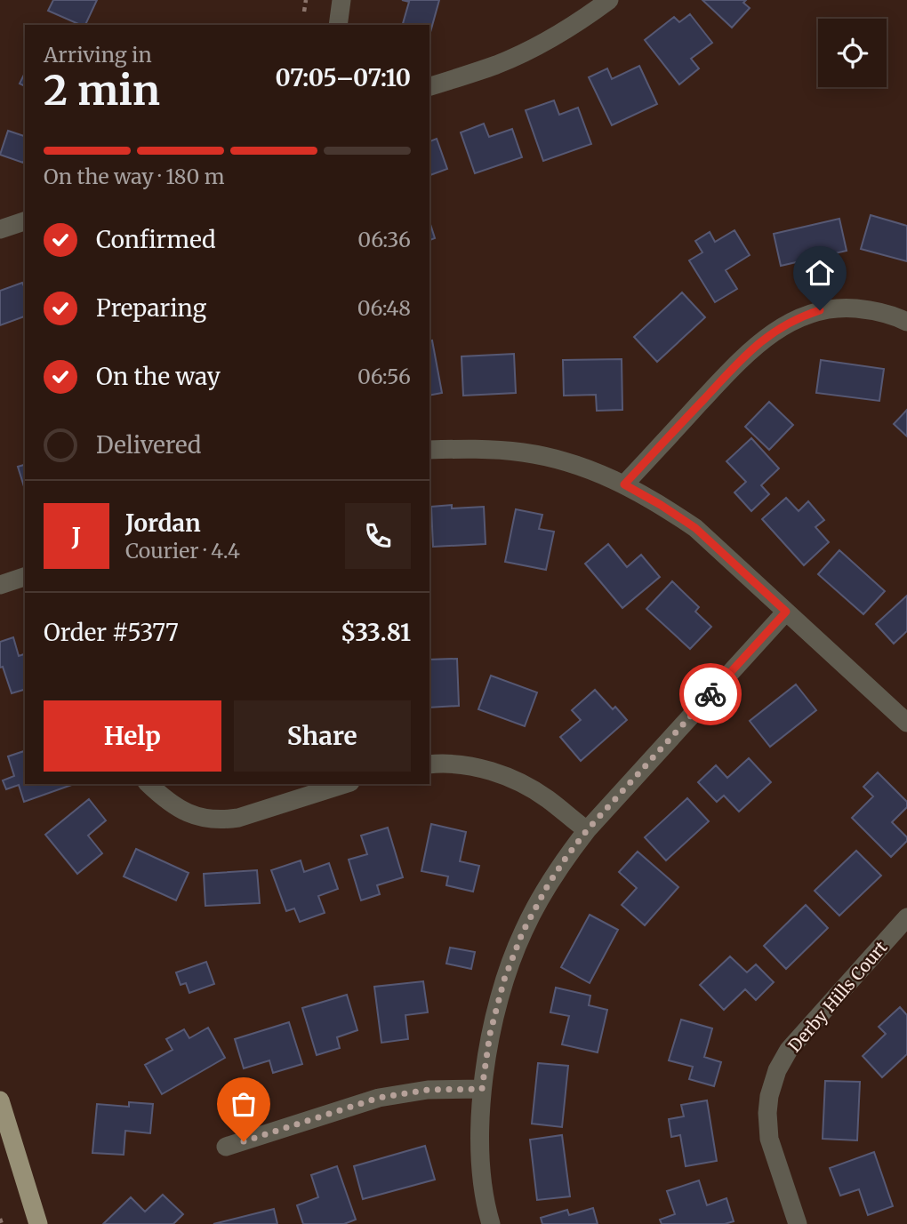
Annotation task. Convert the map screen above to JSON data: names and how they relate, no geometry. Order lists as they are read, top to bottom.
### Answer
{
  "streets": {
    "street": ["Derby Hills Court"]
  },
  "page": {
    "heading": ["2 min", "Arriving in", "07:05–07:10"],
    "panel": [
      "Jordan",
      "Courier · 4.4",
      "Order #5377",
      "$33.81"
    ],
    "bar": "On the way · 180 m",
    "list": [
      ["Confirmed", "06:36"],
      ["Preparing", "06:48"],
      ["On the way", "06:56"],
      "Delivered"
    ],
    "round": "J",
    "buttons": ["Help", "Share"]
  }
}
